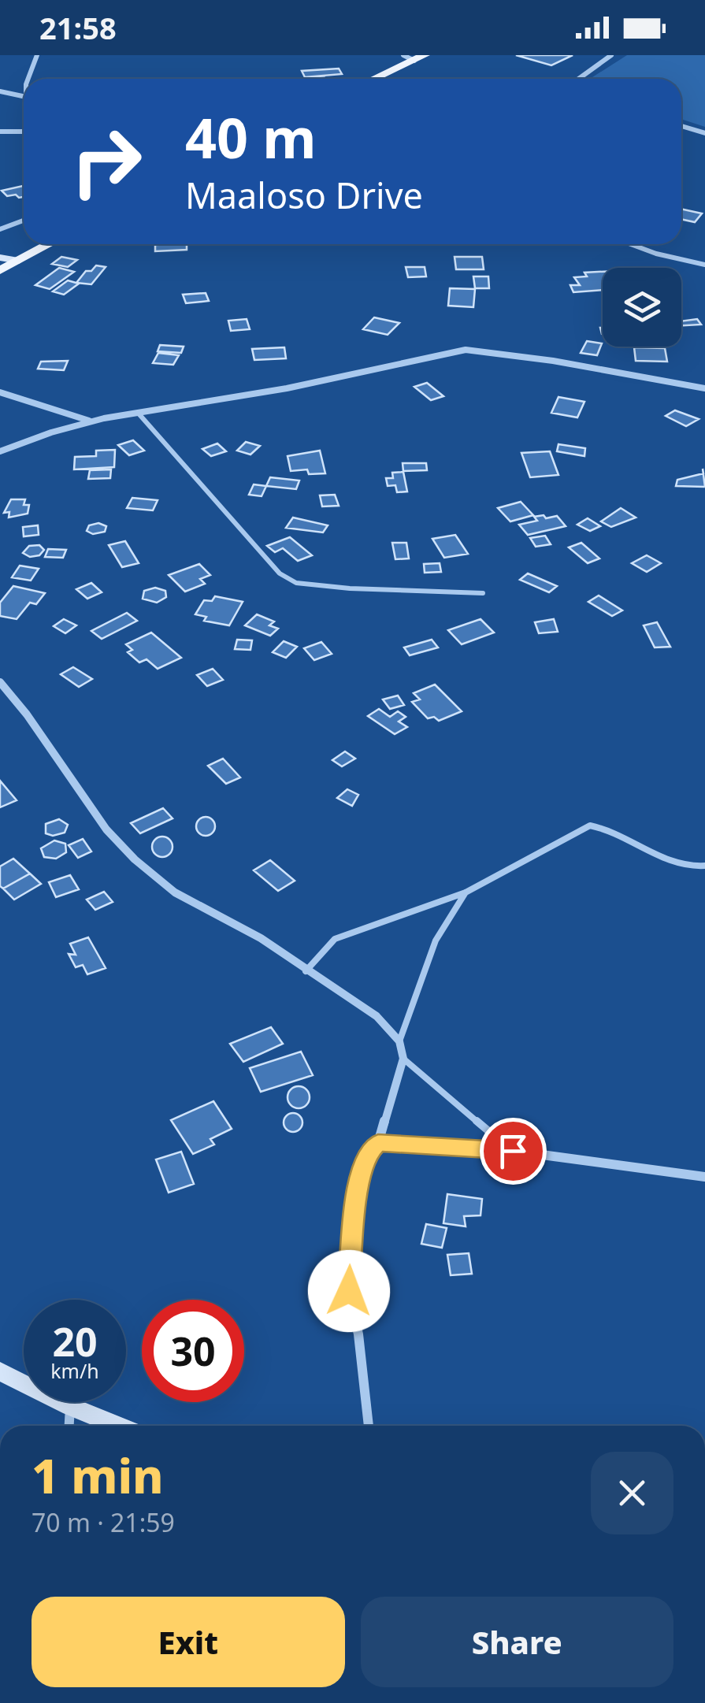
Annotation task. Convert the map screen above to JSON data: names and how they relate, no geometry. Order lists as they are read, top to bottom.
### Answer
{
  "page": {
    "status": "21:58",
    "turn": ["40 m", "Maaloso Drive"],
    "speed": "20 km/h",
    "limit": "30",
    "heading": ["1 min", "70 m · 21:59"],
    "buttons": ["Exit", "Share"]
  }
}
